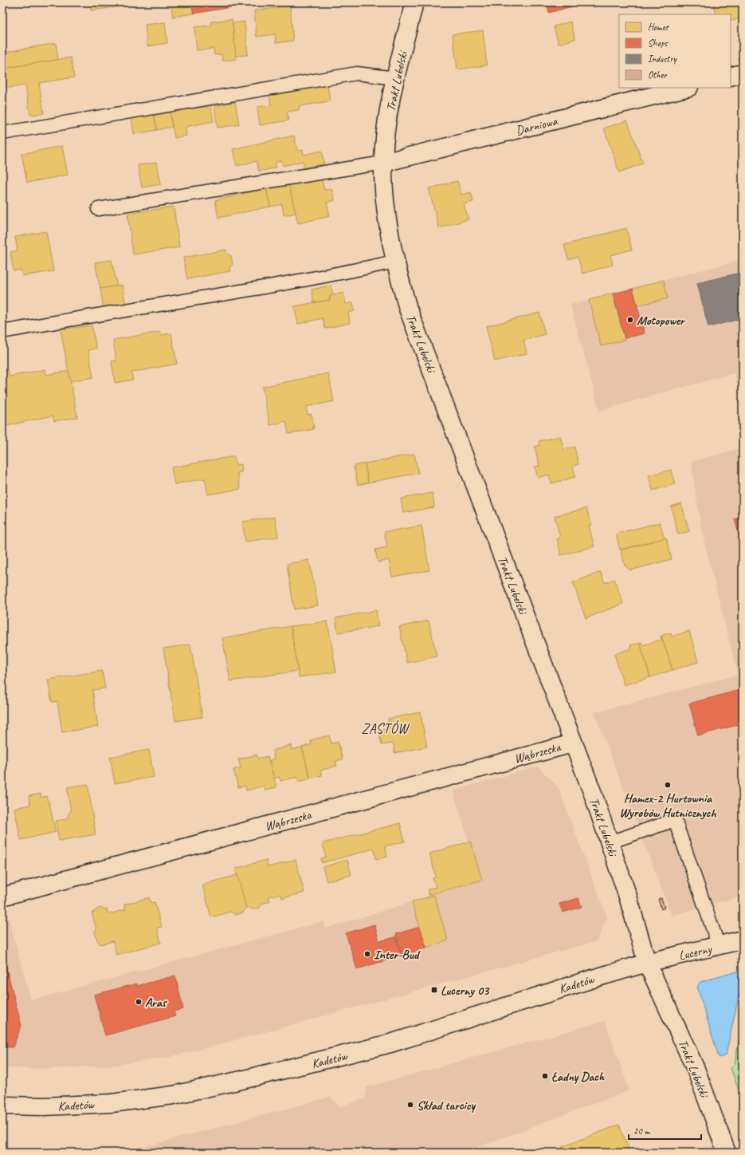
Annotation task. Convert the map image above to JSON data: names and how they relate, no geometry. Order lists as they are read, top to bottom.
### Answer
{
  "streets": {
    "street": [
      "Trakt Lubelski",
      "Darniowa",
      "Wąbrzeska",
      "Lucerny",
      "Kadetów"
    ]
  },
  "crossings": [
    ["Trakt Lubelski", "Darniowa"],
    ["Trakt Lubelski", "Wąbrzeska"],
    ["Trakt Lubelski", "Lucerny"],
    ["Trakt Lubelski", "Kadetów"],
    ["Lucerny", "Kadetów"]
  ],
  "districts": ["ZASTÓW"],
  "places": {
    "other": [
      "Motopower",
      "Hamex-2 Hurtownia Wyrobów Hutnicznych",
      "Inter-Bud",
      "Aras",
      "Ładny Dach",
      "Skład tarcicy"
    ],
    "transit": ["Lucerny 03"]
  },
  "legend": [
    "Homes",
    "Shops",
    "Industry",
    "Other"
  ],
  "scale_bar": "20 m"
}
